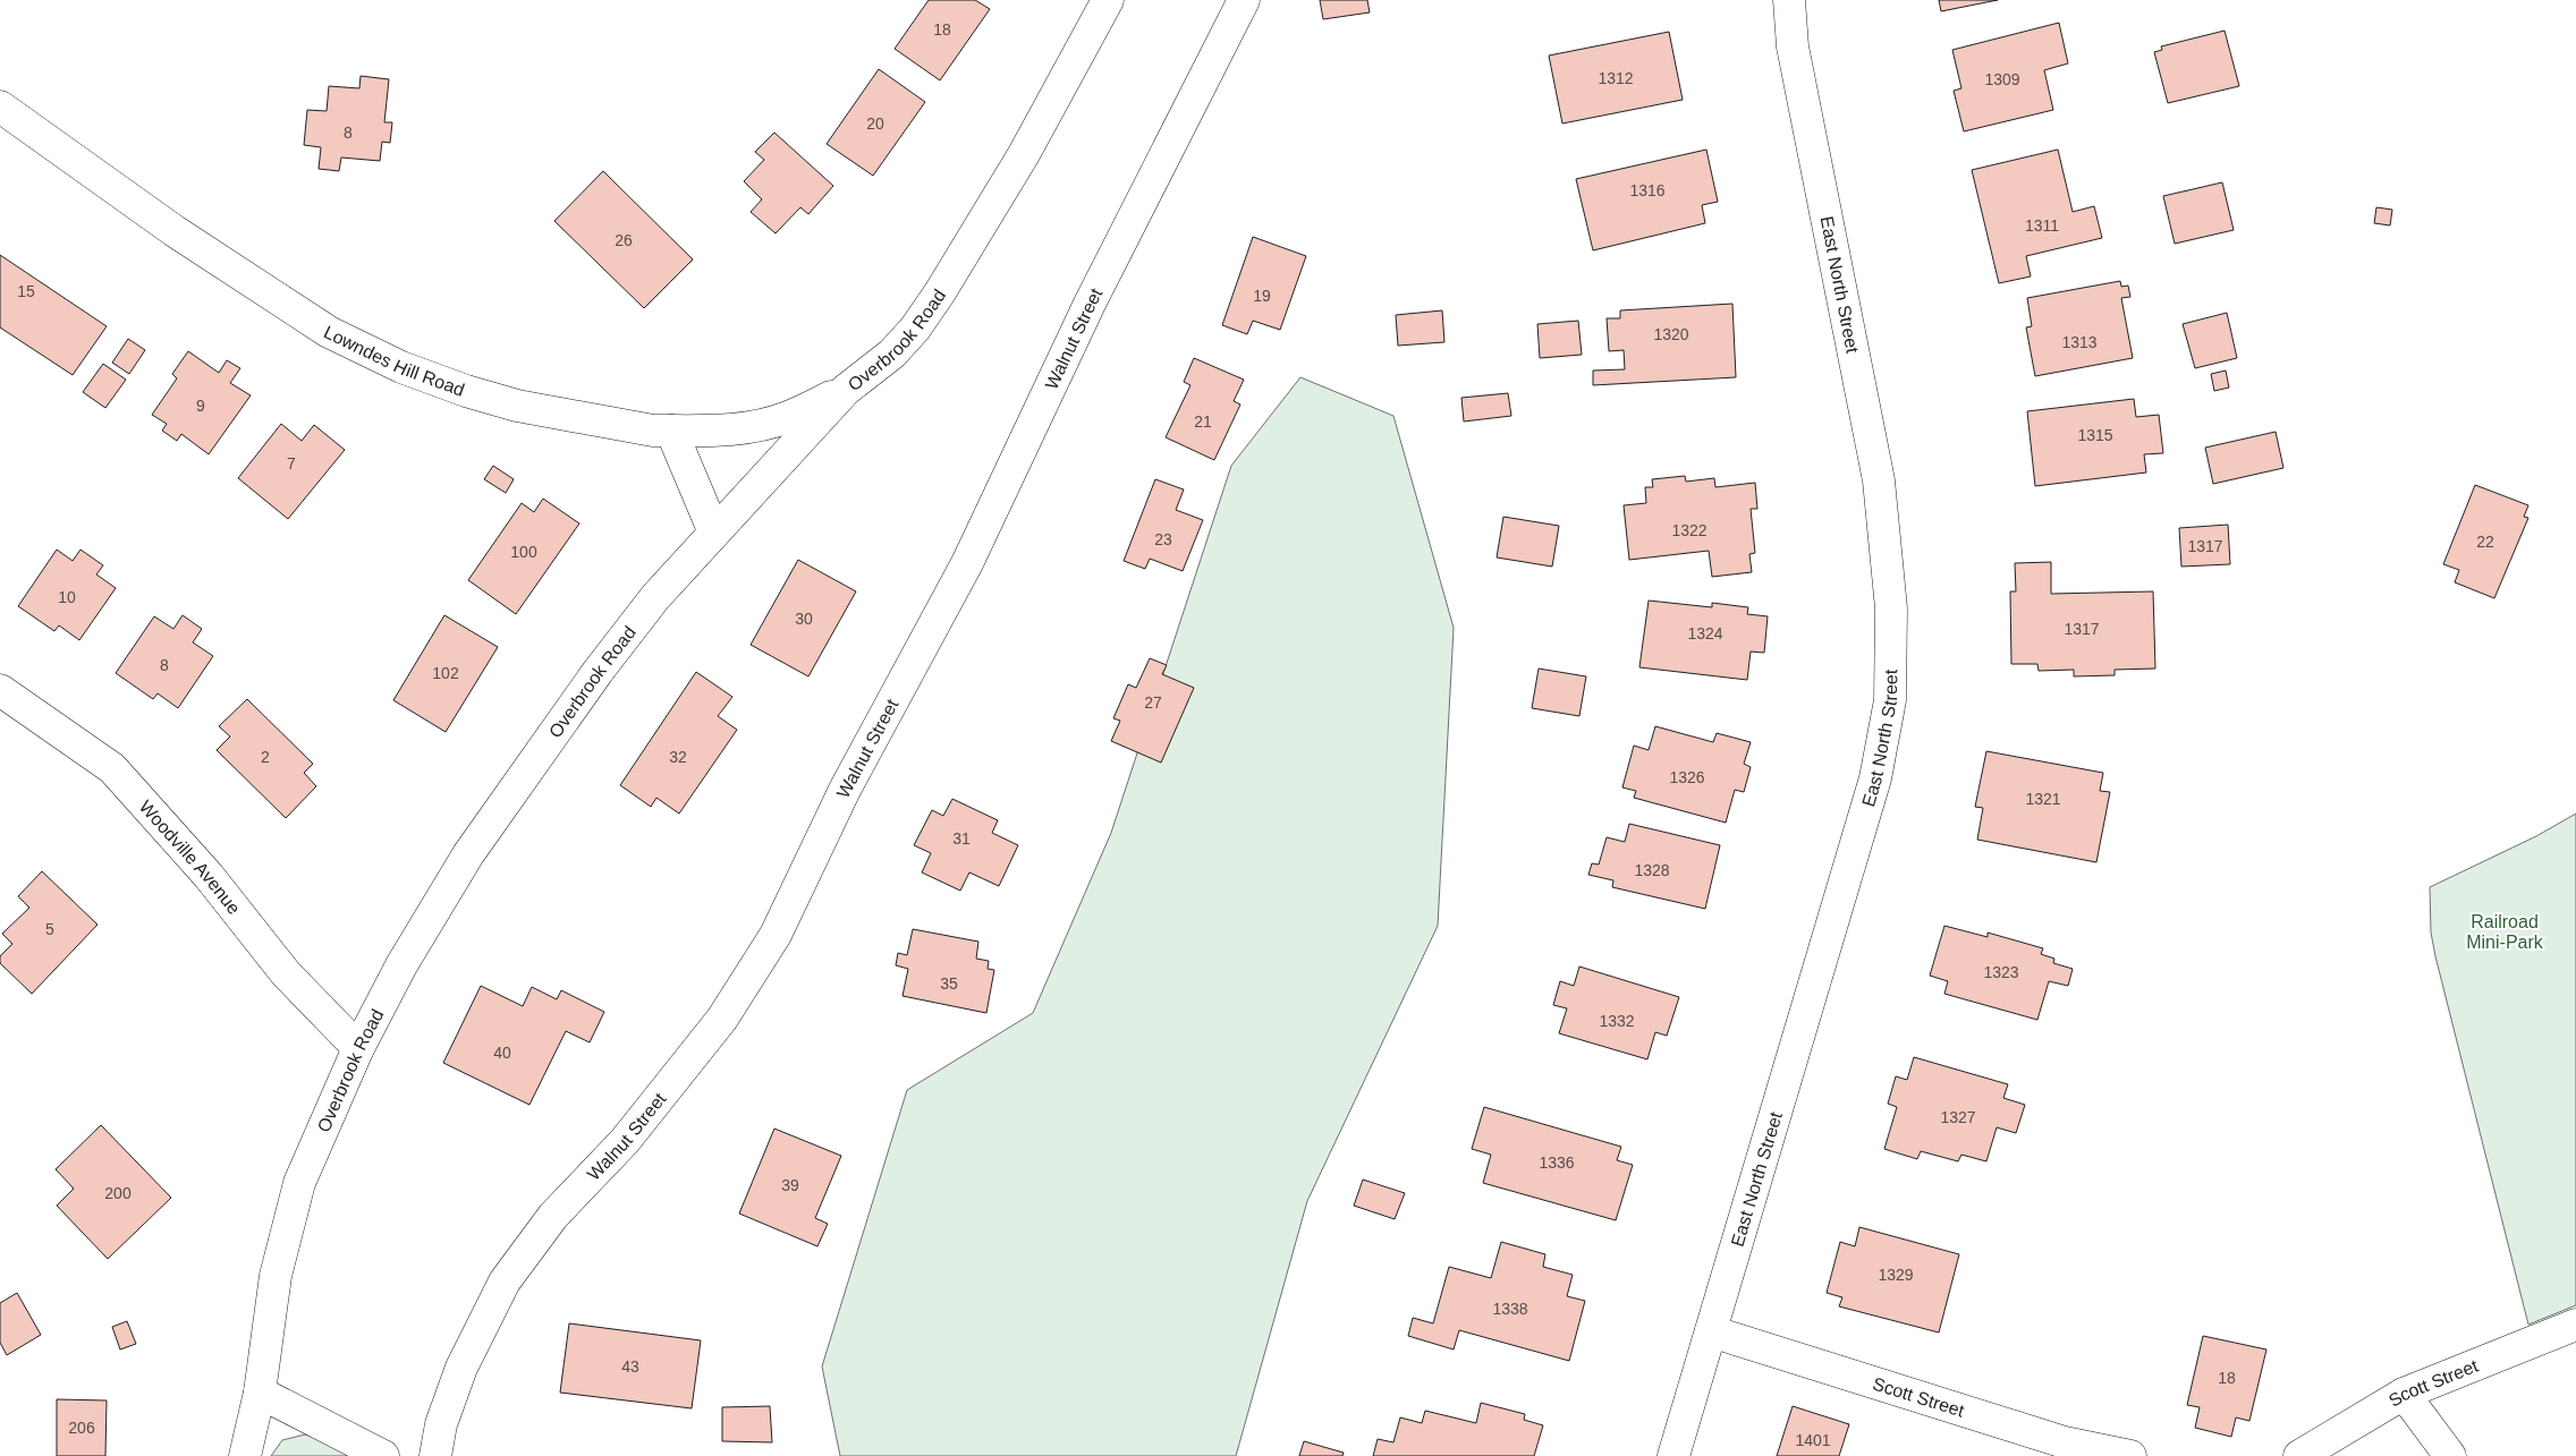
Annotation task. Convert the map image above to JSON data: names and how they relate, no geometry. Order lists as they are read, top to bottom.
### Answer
{
  "streets": {
    "street": [
      "East North Street",
      "Overbrook Road",
      "Walnut Street",
      "Lowndes Hill Road",
      "Woodville Avenue",
      "Scott Street"
    ]
  },
  "crossings": [
    ["East North Street", "Scott Street"],
    ["Overbrook Road", "Lowndes Hill Road"],
    ["Overbrook Road", "Woodville Avenue"]
  ],
  "parks": ["Railroad Mini-Park"],
  "house_numbers": [
    "18",
    "1312",
    "1309",
    "20",
    "8",
    "1316",
    "1311",
    "26",
    "15",
    "19",
    "1320",
    "1313",
    "9",
    "21",
    "1315",
    "7",
    "1322",
    "23",
    "22",
    "1317",
    "100",
    "10",
    "30",
    "1317",
    "1324",
    "8",
    "102",
    "27",
    "2",
    "32",
    "1326",
    "1321",
    "31",
    "1328",
    "5",
    "1323",
    "35",
    "1332",
    "40",
    "1327",
    "1336",
    "39",
    "200",
    "1329",
    "1338",
    "43",
    "18",
    "206",
    "1401"
  ]
}
